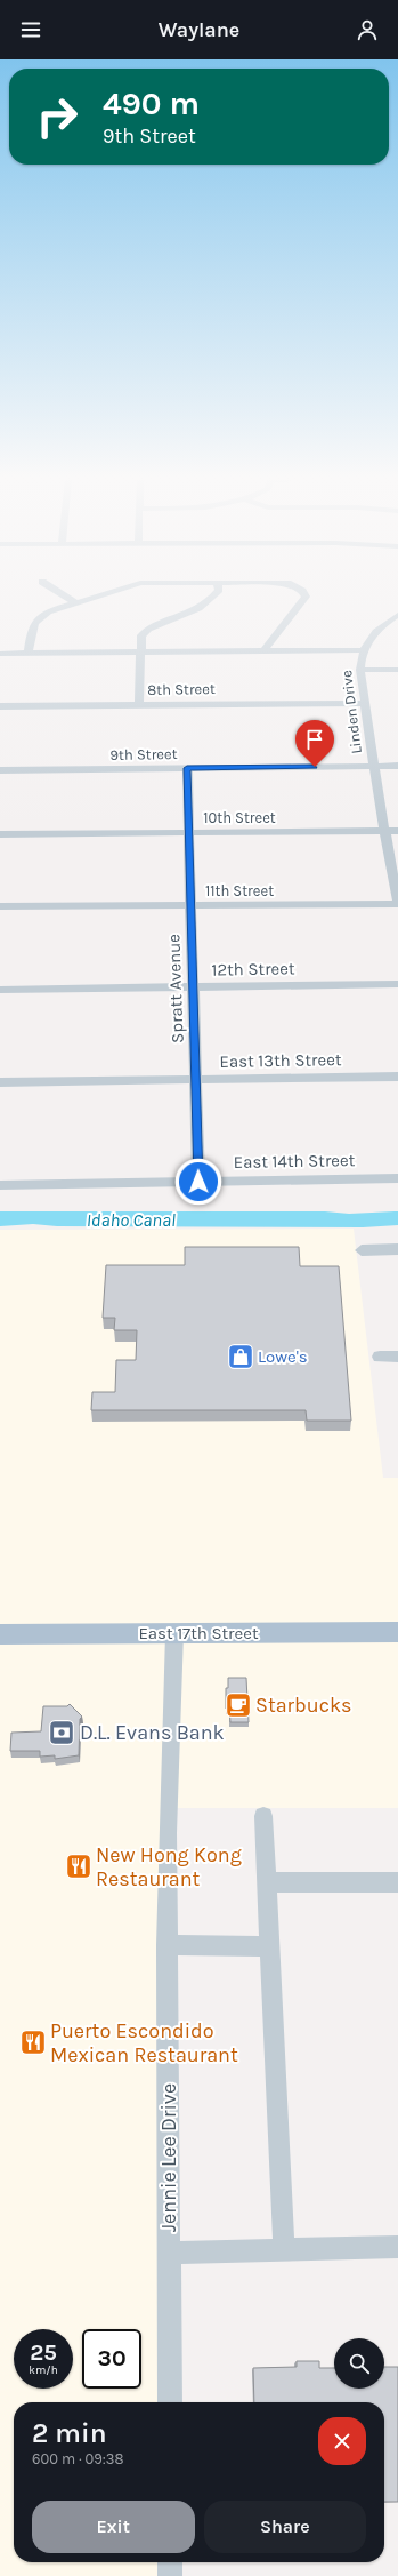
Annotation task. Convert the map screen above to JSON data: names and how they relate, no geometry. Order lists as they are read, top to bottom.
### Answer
{
  "streets": {
    "main road": ["East 17th Street"],
    "street": [
      "8th Street",
      "Linden Drive",
      "9th Street",
      "10th Street",
      "11th Street",
      "12th Street",
      "Spratt Avenue",
      "East 13th Street",
      "East 14th Street",
      "Jennie Lee Drive"
    ]
  },
  "crossings": [
    ["8th Street", "Linden Drive"],
    ["Linden Drive", "9th Street"],
    ["Linden Drive", "10th Street"],
    ["Linden Drive", "11th Street"],
    ["9th Street", "Spratt Avenue"],
    ["10th Street", "Spratt Avenue"],
    ["11th Street", "Spratt Avenue"],
    ["12th Street", "Spratt Avenue"],
    ["Spratt Avenue", "East 13th Street"],
    ["Spratt Avenue", "East 14th Street"],
    ["East 17th Street", "Jennie Lee Drive"]
  ],
  "water": ["Idaho Canal"],
  "places": {
    "shop": ["Lowe's"],
    "cafe": ["Starbucks"],
    "bank": ["D.L. Evans Bank"],
    "restaurant": ["New Hong Kong Restaurant", "Puerto Escondido Mexican Restaurant"]
  },
  "page": {
    "header": "Waylane",
    "turn": ["490 m", "9th Street"],
    "speed": "25 km/h",
    "limit": "30",
    "heading": ["2 min", "600 m · 09:38"],
    "buttons": ["Exit", "Share"]
  }
}
